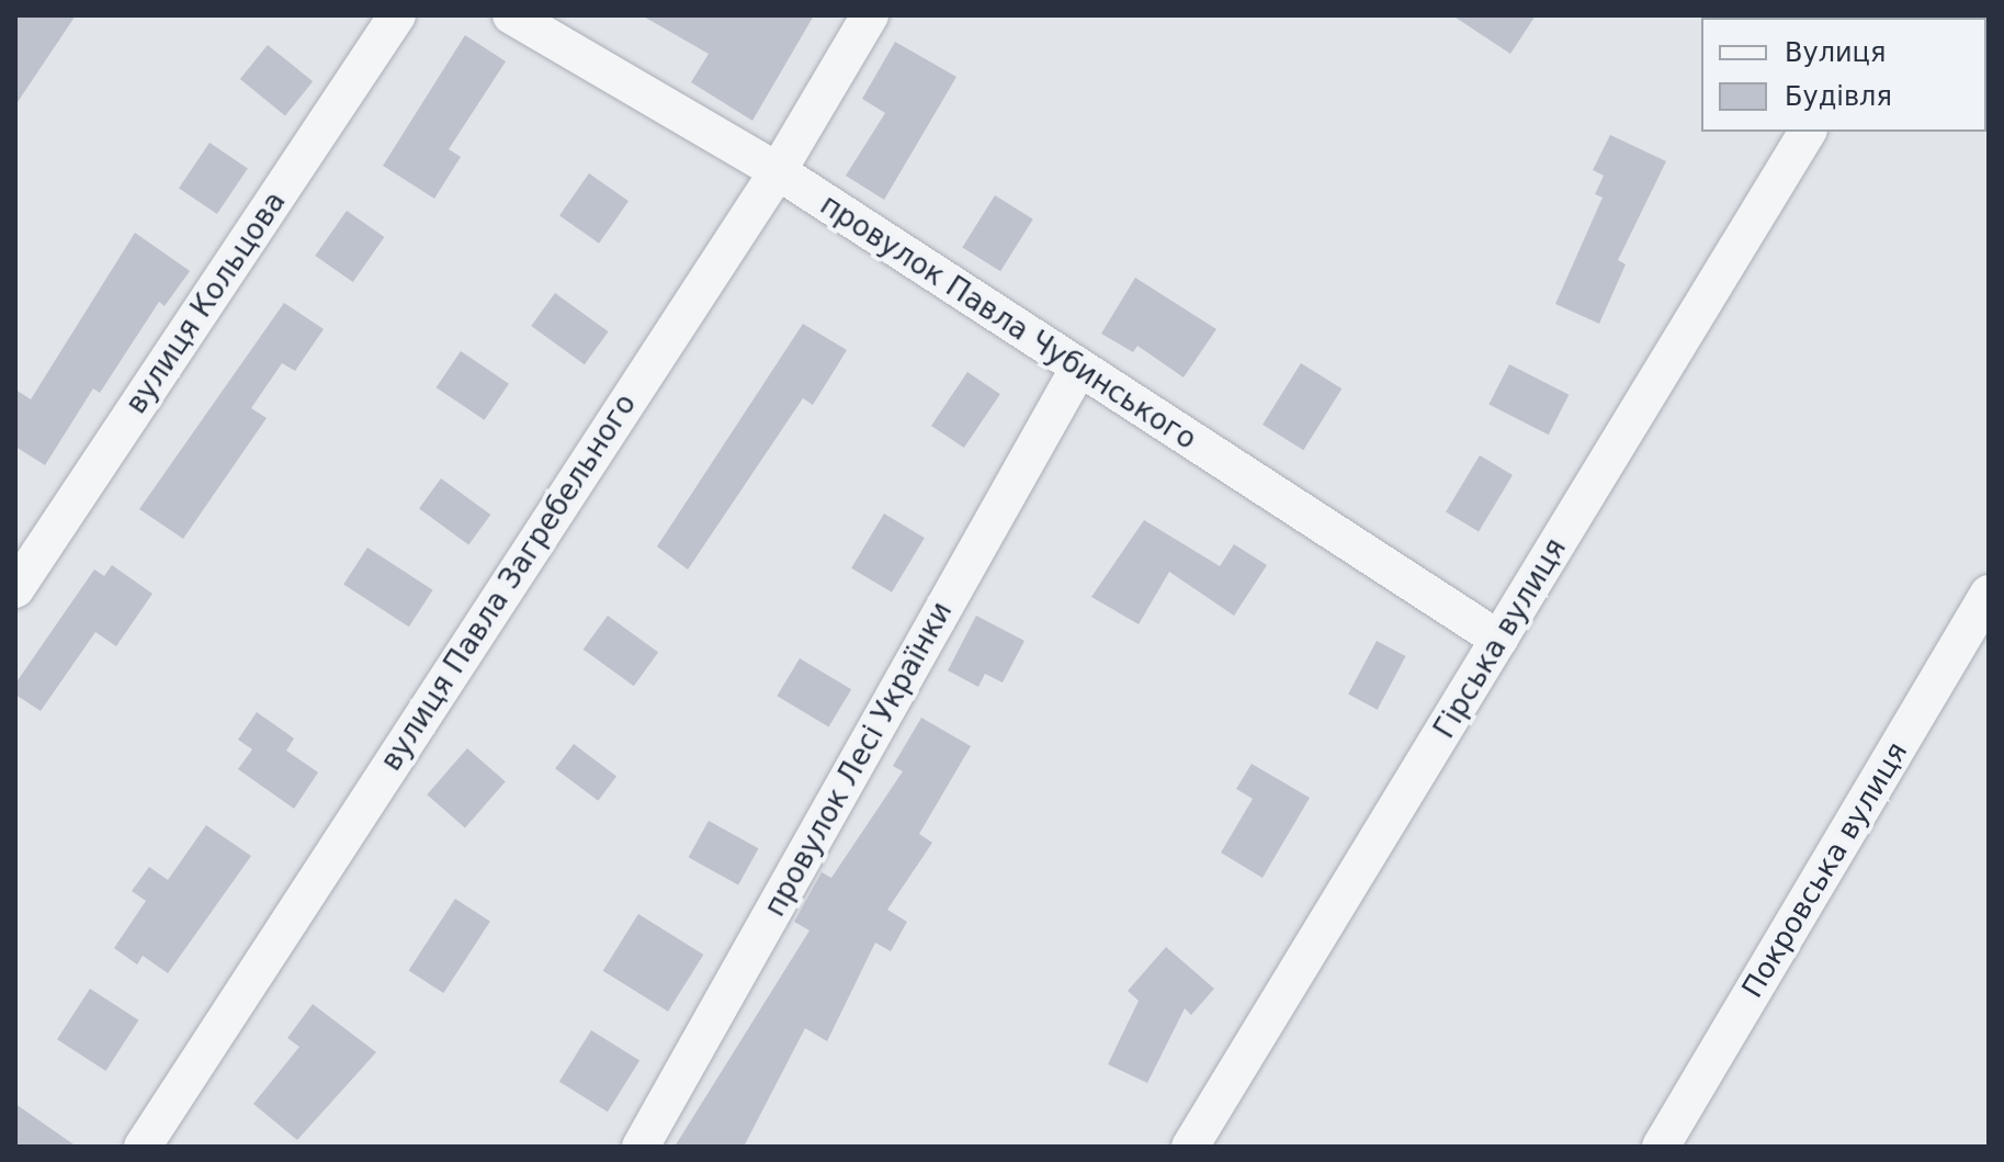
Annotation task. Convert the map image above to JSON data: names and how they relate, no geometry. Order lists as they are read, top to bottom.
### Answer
{
  "streets": {
    "street": [
      "вулиця Кольцова",
      "провулок Павла Чубинського",
      "вулиця Павла Загребельного",
      "Гірська вулиця",
      "провулок Лесі Українки",
      "Покровська вулиця"
    ]
  },
  "crossings": [
    ["провулок Павла Чубинського", "вулиця Павла Загребельного"],
    ["провулок Павла Чубинського", "Гірська вулиця"],
    ["провулок Павла Чубинського", "провулок Лесі Українки"]
  ],
  "legend": ["Вулиця", "Будівля"]
}
